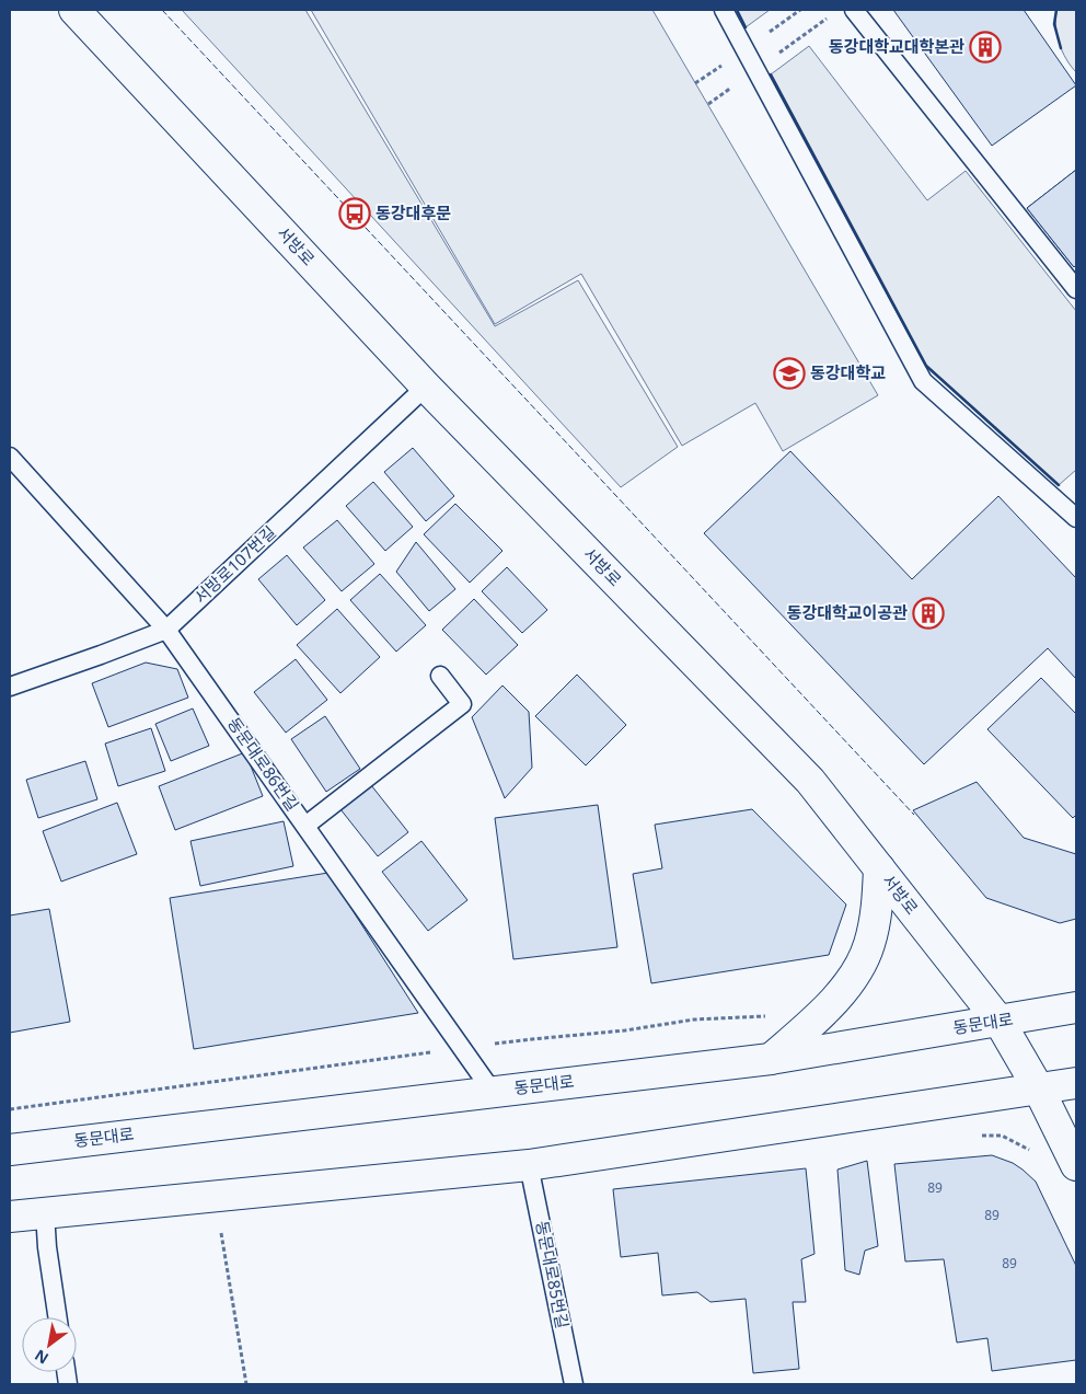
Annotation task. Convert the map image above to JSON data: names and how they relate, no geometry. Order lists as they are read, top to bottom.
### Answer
{
  "streets": {
    "main road": ["서방로", "동문대로"],
    "lane": ["서방로107번길", "동문대로86번길", "동문대로85번길"]
  },
  "crossings": [
    ["서방로", "서방로107번길"],
    ["서방로", "동문대로"],
    ["서방로107번길", "동문대로86번길"],
    ["동문대로86번길", "동문대로"]
  ],
  "places": {
    "building": ["동강대학교대학본관", "동강대학교이공관"],
    "bus stop": ["동강대후문"],
    "school or university": ["동강대학교"]
  },
  "house_numbers": ["89", "89", "89"],
  "north": "bottom left"
}
